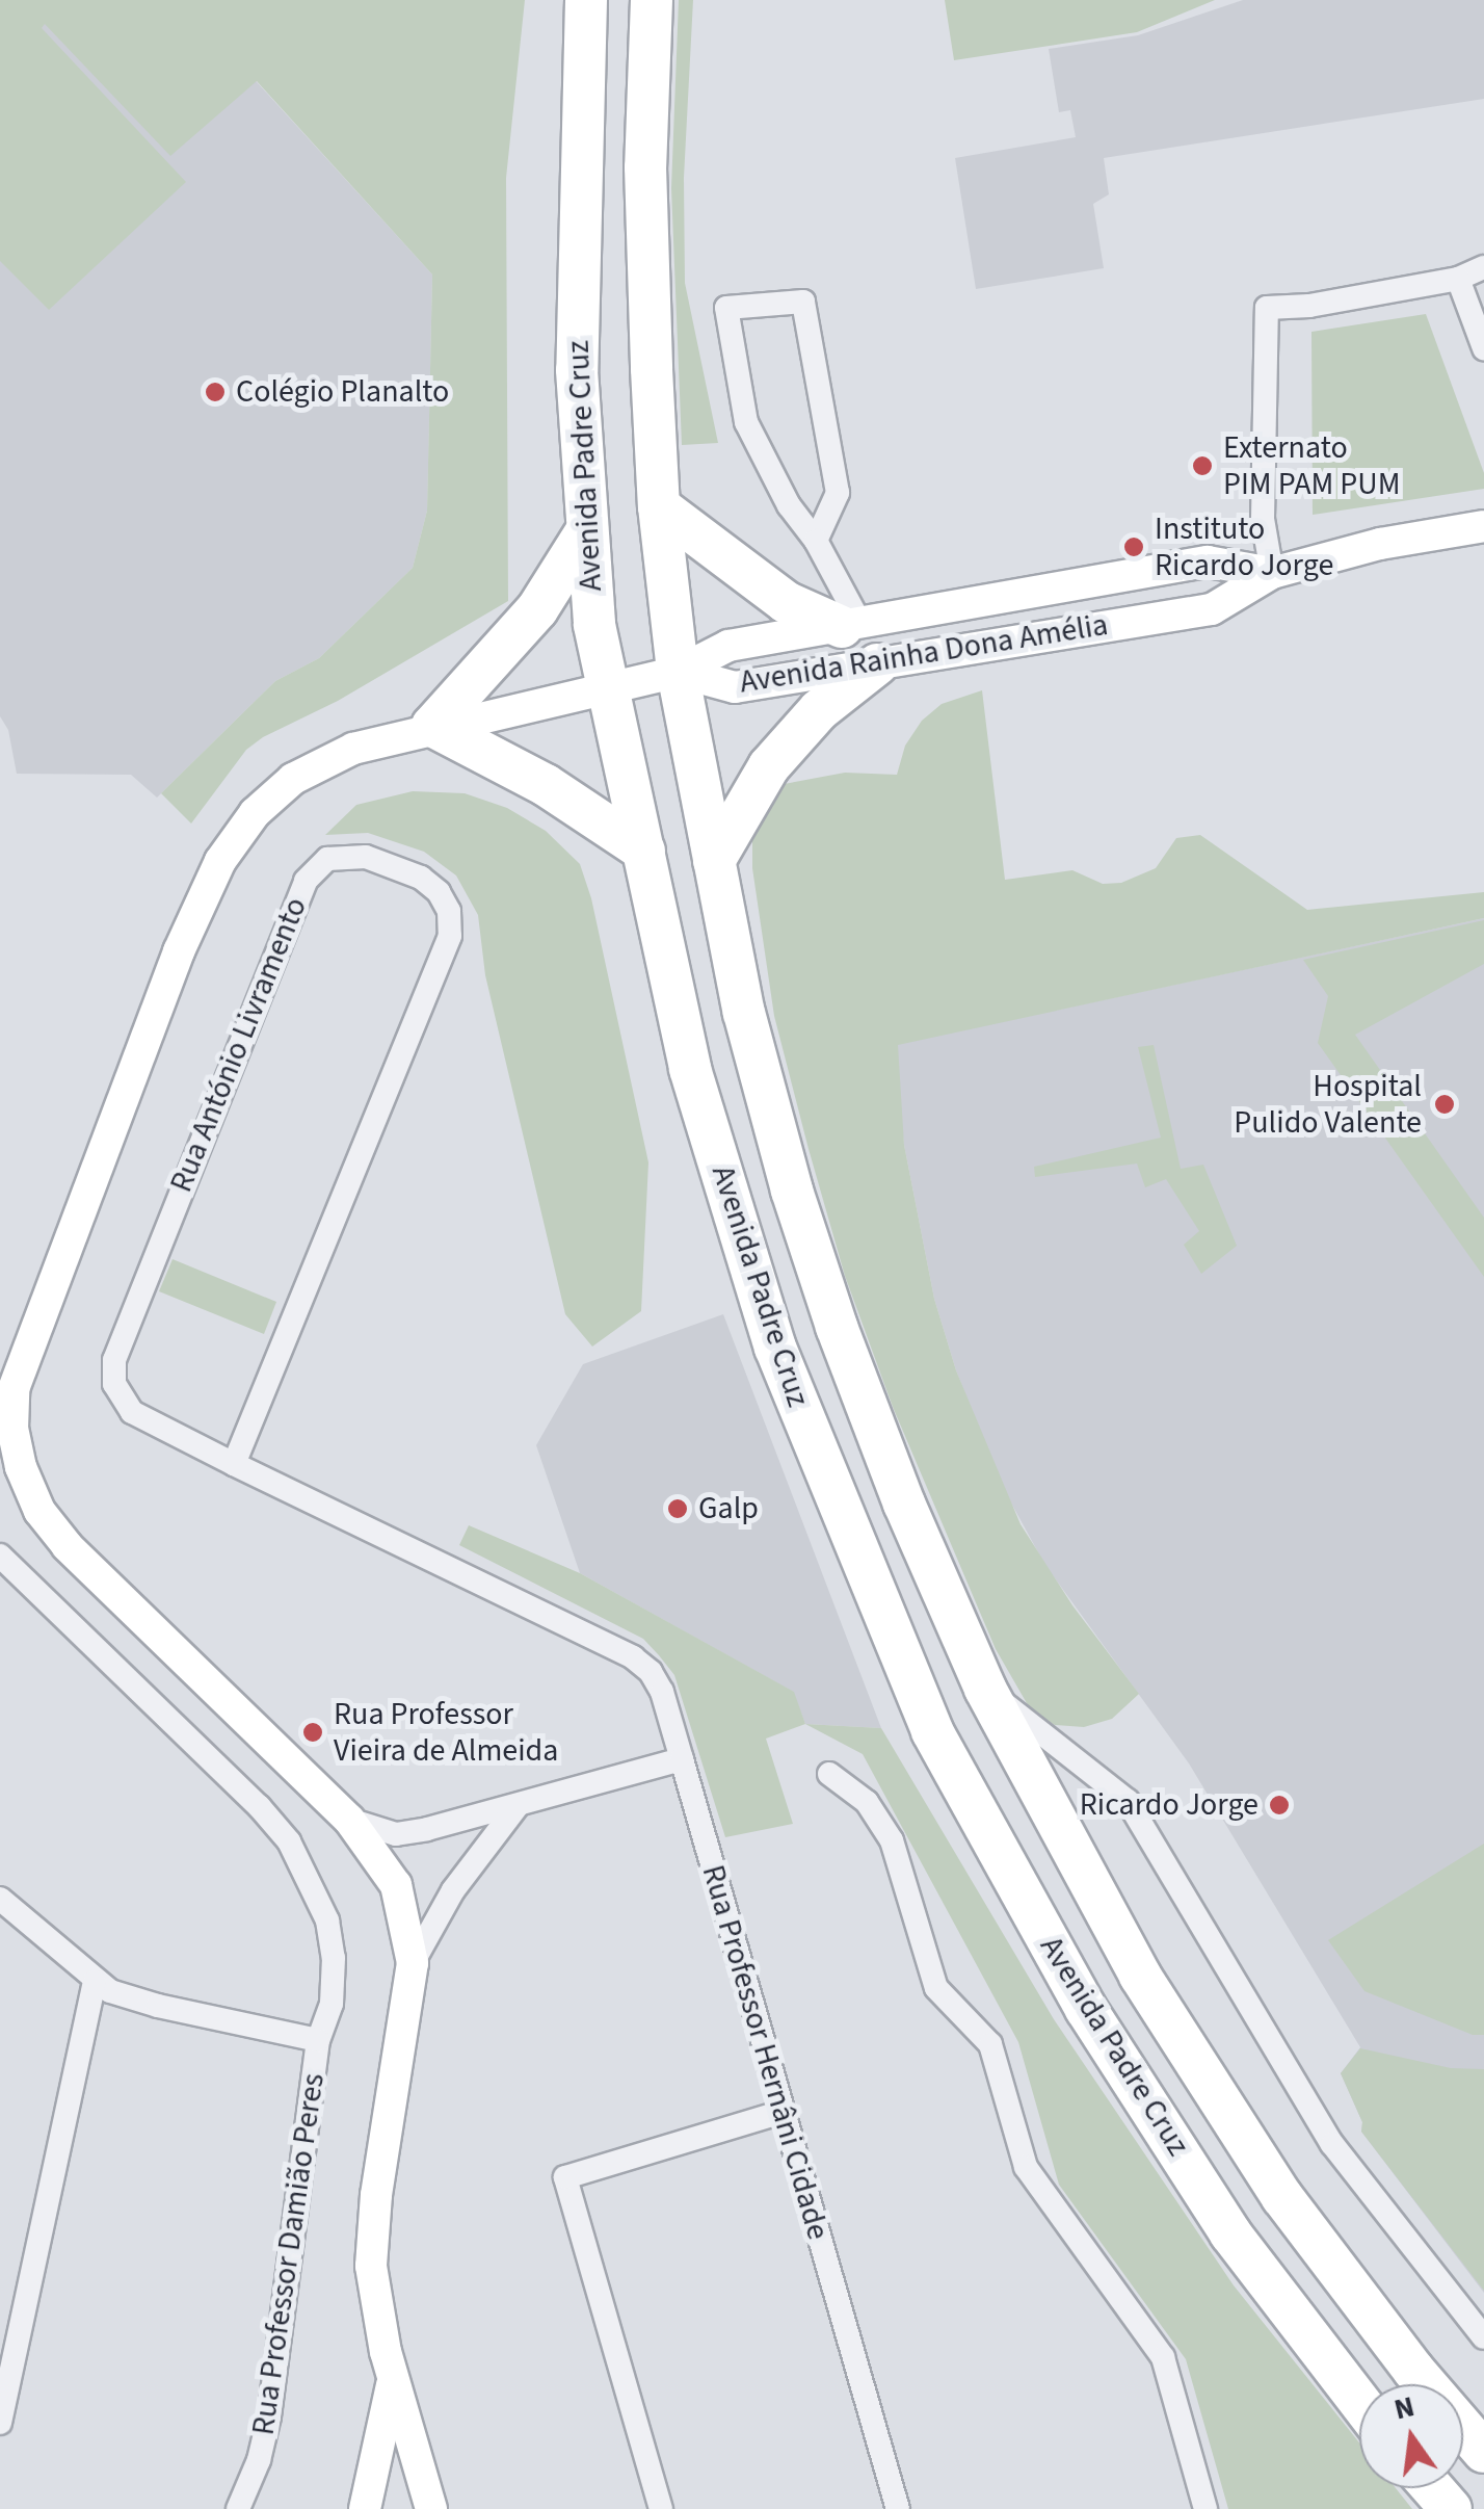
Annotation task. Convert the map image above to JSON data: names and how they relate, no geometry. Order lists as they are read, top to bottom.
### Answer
{
  "streets": {
    "highway": ["Avenida Padre Cruz"],
    "street": [
      "Avenida Rainha Dona Amélia",
      "Rua António Livramento",
      "Rua Professor Hernâni Cidade",
      "Rua Professor Damião Peres"
    ]
  },
  "crossings": [
    ["Avenida Padre Cruz", "Avenida Rainha Dona Amélia"],
    ["Rua António Livramento", "Rua Professor Hernâni Cidade"]
  ],
  "places": [
    "Colégio Planalto",
    "Externato PIM PAM PUM",
    "Instituto Ricardo Jorge",
    "Hospital Pulido Valente",
    "Galp",
    "Rua Professor Vieira de Almeida",
    "Ricardo Jorge"
  ],
  "north": "top"
}
